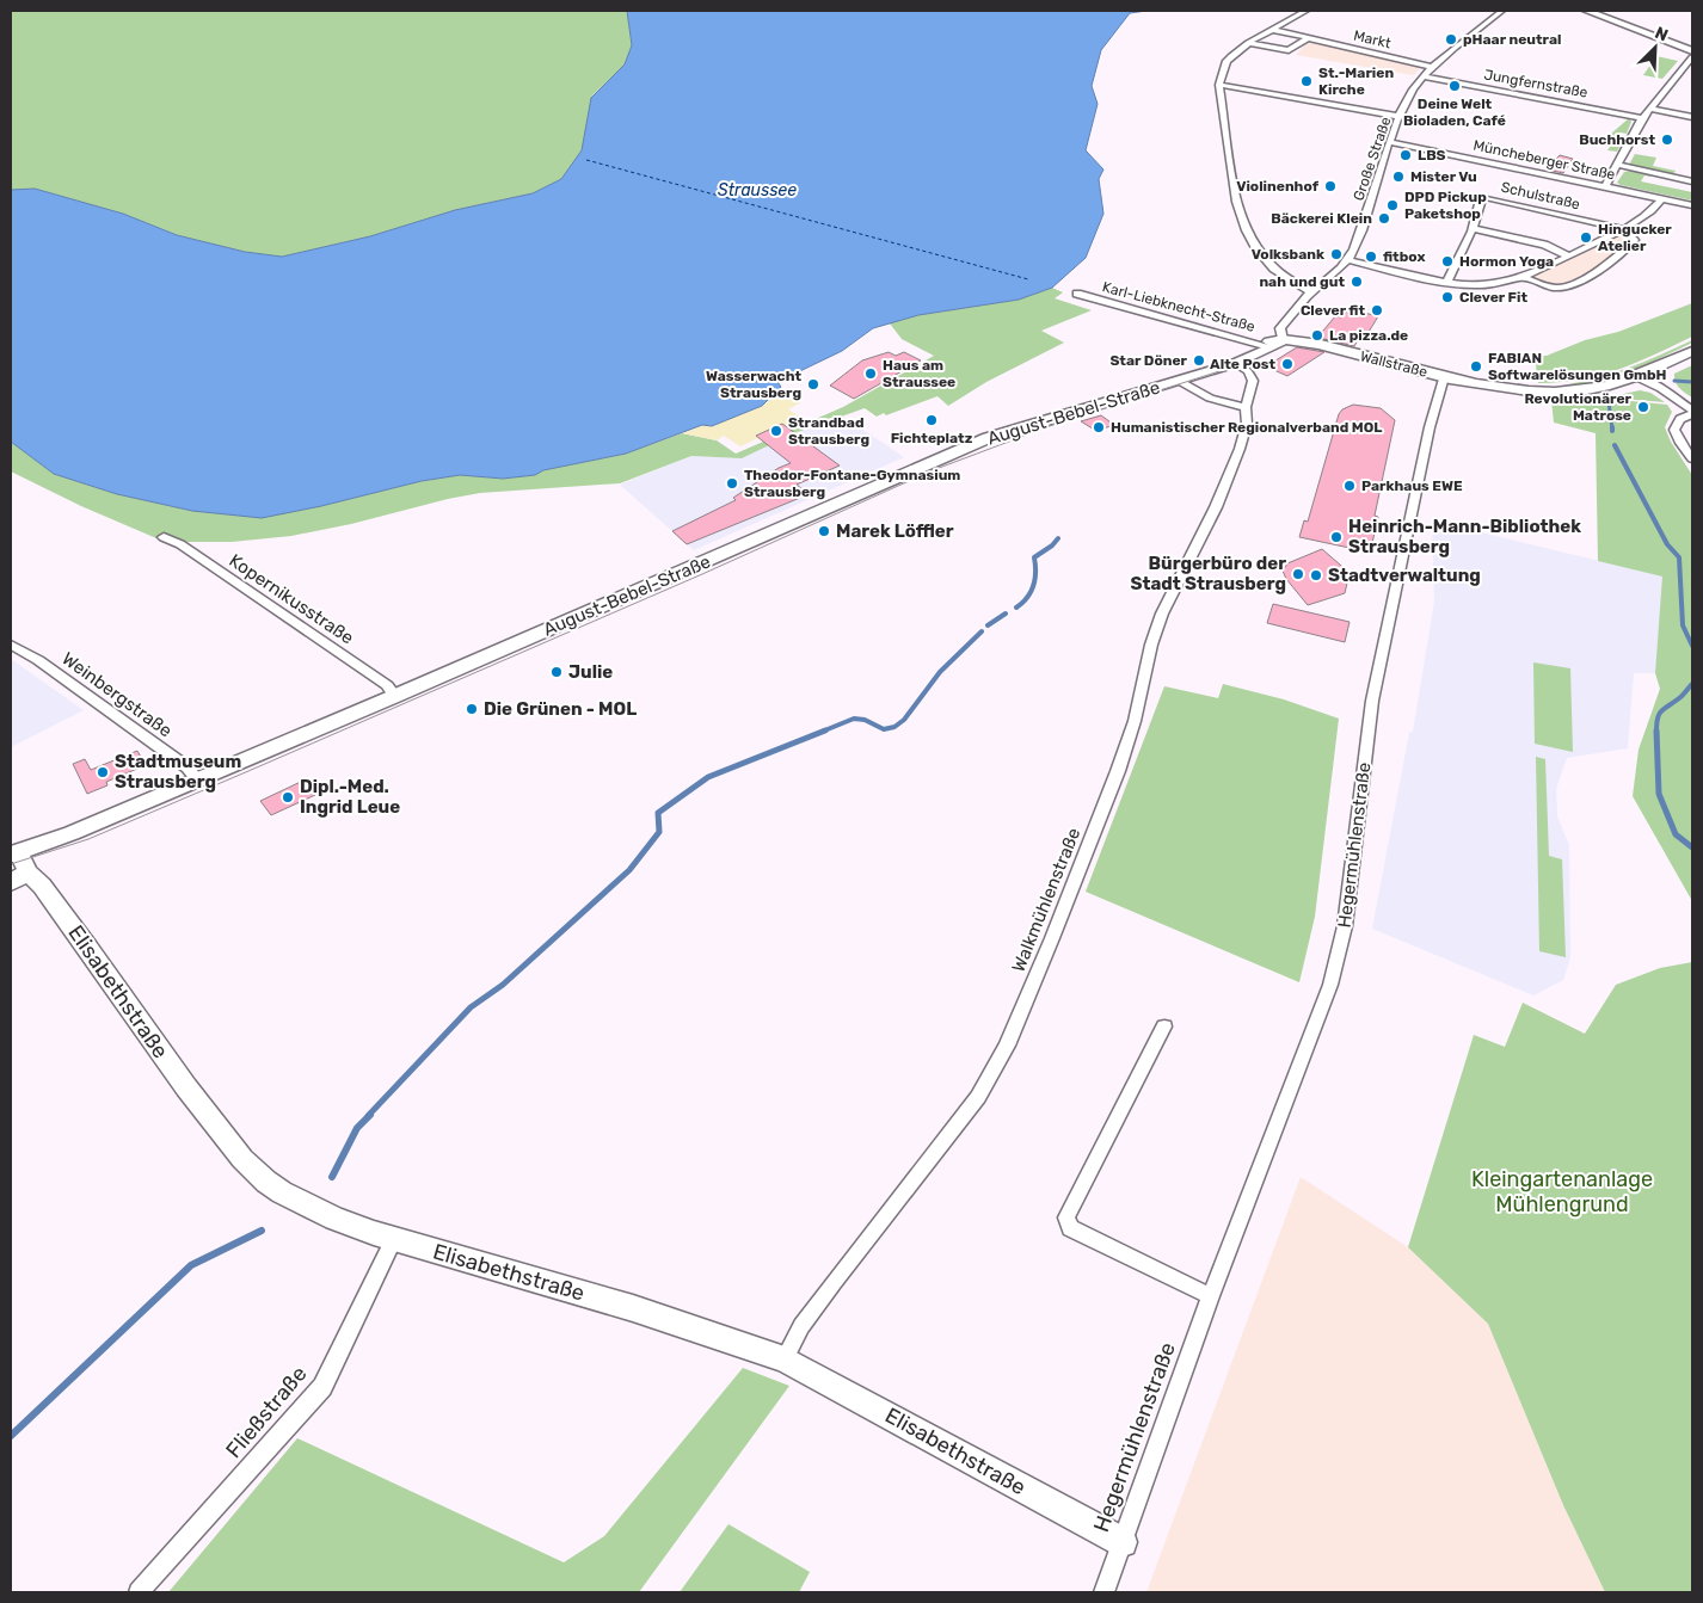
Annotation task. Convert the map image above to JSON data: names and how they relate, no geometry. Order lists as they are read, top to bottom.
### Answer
{
  "streets": {
    "street": [
      "Markt",
      "Jungfernstraße",
      "Große Straße",
      "Müncheberger Straße",
      "Schulstraße",
      "Karl-Liebknecht-Straße",
      "Wallstraße",
      "August-Bebel-Straße",
      "Kopernikusstraße",
      "Weinbergstraße",
      "Hegermühlenstraße",
      "Walkmühlenstraße",
      "Elisabethstraße",
      "Fließstraße"
    ]
  },
  "crossings": [
    ["Markt", "Große Straße"],
    ["Jungfernstraße", "Große Straße"],
    ["Große Straße", "Müncheberger Straße"],
    ["Große Straße", "Karl-Liebknecht-Straße"],
    ["Große Straße", "Wallstraße"],
    ["Große Straße", "August-Bebel-Straße"],
    ["Karl-Liebknecht-Straße", "Wallstraße"],
    ["Karl-Liebknecht-Straße", "August-Bebel-Straße"],
    ["Wallstraße", "August-Bebel-Straße"],
    ["Wallstraße", "Hegermühlenstraße"],
    ["August-Bebel-Straße", "Kopernikusstraße"],
    ["August-Bebel-Straße", "Weinbergstraße"],
    ["August-Bebel-Straße", "Walkmühlenstraße"],
    ["August-Bebel-Straße", "Elisabethstraße"],
    ["Hegermühlenstraße", "Elisabethstraße"],
    ["Walkmühlenstraße", "Elisabethstraße"],
    ["Elisabethstraße", "Fließstraße"]
  ],
  "water": ["Straussee"],
  "parks": ["Kleingartenanlage Mühlengrund"],
  "places": [
    "pHaar neutral",
    "St.-Marien Kirche",
    "Deine Welt Bioladen, Café",
    "Buchhorst",
    "LBS",
    "Mister Vu",
    "Violinenhof",
    "DPD Pickup Paketshop",
    "Bäckerei Klein",
    "Hingucker Atelier",
    "Volksbank",
    "fitbox",
    "Hormon Yoga",
    "nah und gut",
    "Clever Fit",
    "Clever fit",
    "La pizza.de",
    "Star Döner",
    "Alte Post",
    "FABIAN Softwarelösungen GmbH",
    "Haus am Straussee",
    "Wasserwacht Strausberg",
    "Revolutionärer Matrose",
    "Fichteplatz",
    "Humanistischer Regionalverband MOL",
    "Strandbad Strausberg",
    "Theodor-Fontane-Gymnasium Strausberg",
    "Parkhaus EWE",
    "Marek Löffler",
    "Heinrich-Mann-Bibliothek Strausberg",
    "Bürgerbüro der Stadt Strausberg",
    "Stadtverwaltung",
    "Julie",
    "Die Grünen - MOL",
    "Stadtmuseum Strausberg",
    "Dipl.-Med. Ingrid Leue"
  ],
  "north": "top right"
}
